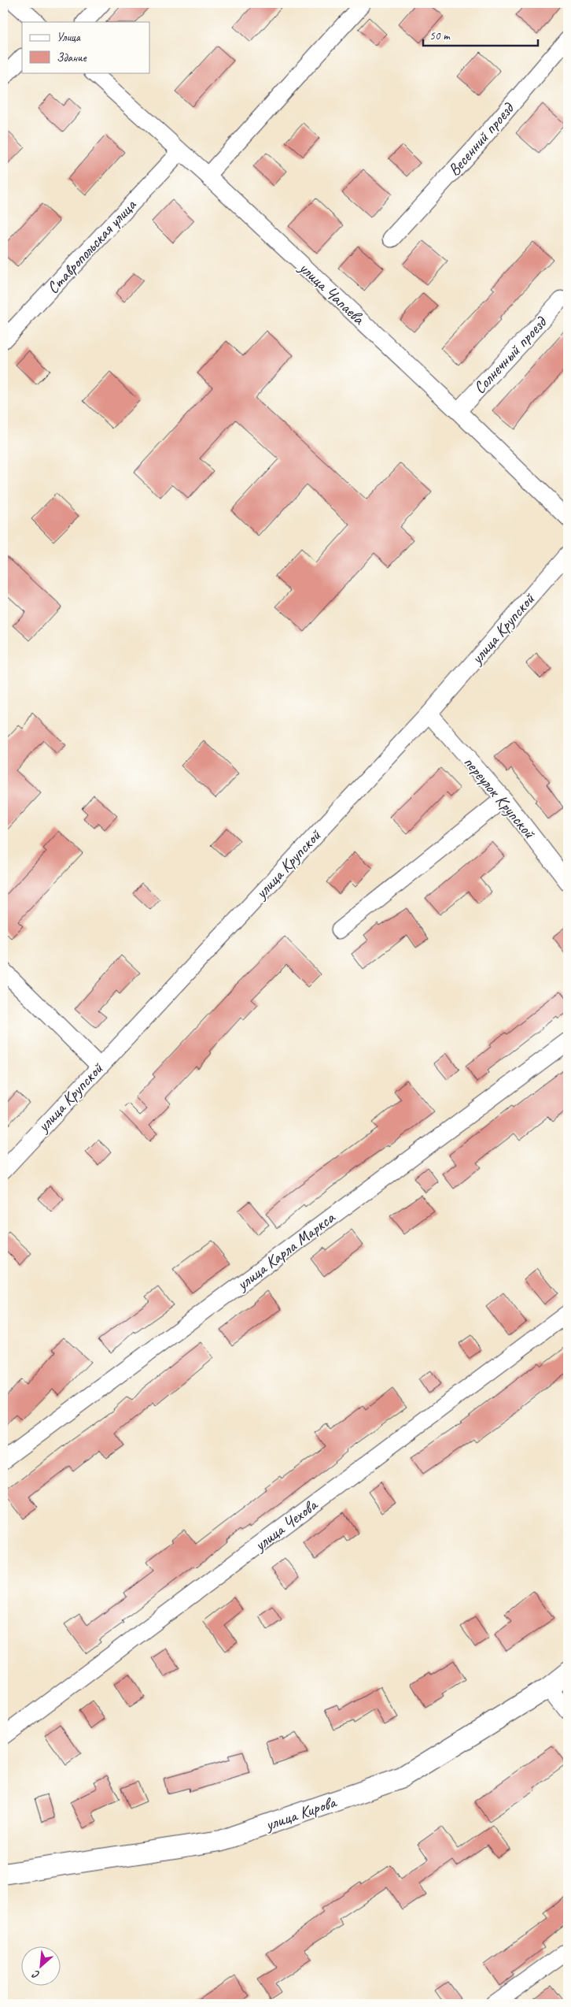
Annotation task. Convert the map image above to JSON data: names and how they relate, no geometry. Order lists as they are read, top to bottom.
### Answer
{
  "streets": {
    "main road": ["улица Кирова"],
    "street": [
      "Весенний проезд",
      "Ставропольская улица",
      "улица Чапаева",
      "Солнечный проезд",
      "улица Крупской",
      "переулок Крупской",
      "улица Карла Маркса",
      "улица Чехова"
    ]
  },
  "crossings": [
    ["Ставропольская улица", "улица Чапаева"],
    ["улица Чапаева", "Солнечный проезд"],
    ["улица Крупской", "переулок Крупской"]
  ],
  "legend": ["Улица", "Здание"],
  "scale_bar": "50 m",
  "north": "bottom left"
}
